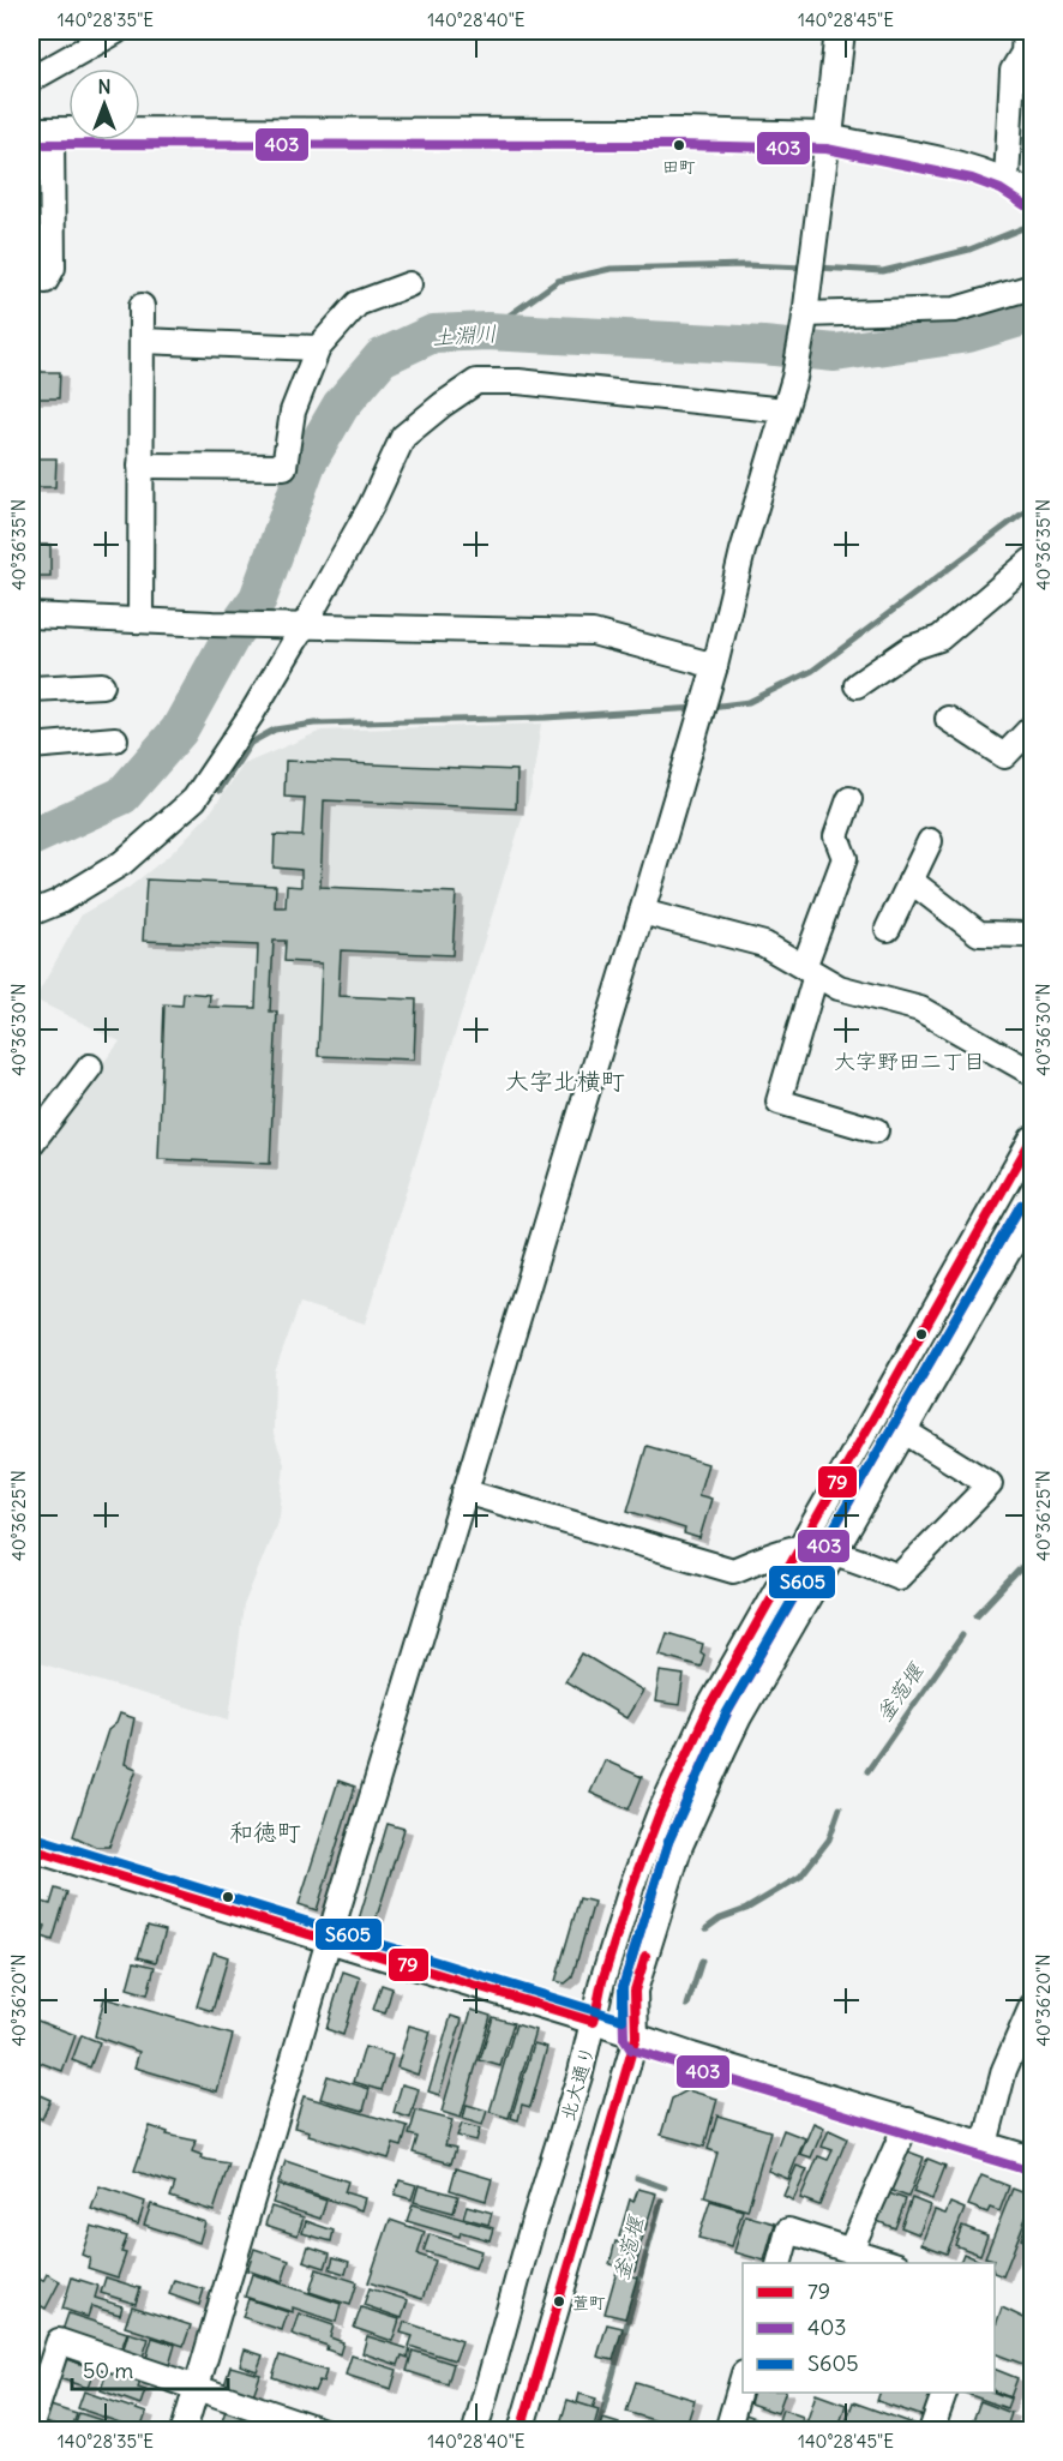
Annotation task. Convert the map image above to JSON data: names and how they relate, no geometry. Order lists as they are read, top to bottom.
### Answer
{
  "streets": {
    "street": ["北大通り"]
  },
  "districts": ["大字野田二丁目", "大字北横町", "和徳町"],
  "water": ["土淵川", "釜萢堰"],
  "places": ["田町", "萱町"],
  "lines": ["transit line 403", "transit line 79", "transit line S605"],
  "legend": ["79", "403", "S605"],
  "scale_bar": "50 m",
  "north": "top",
  "coordinates": [
    "140°28'35\"E",
    "140°28'40\"E",
    "140°28'45\"E",
    "40°36'35\"N",
    "40°36'30\"N",
    "40°36'25\"N",
    "40°36'20\"N"
  ]
}
